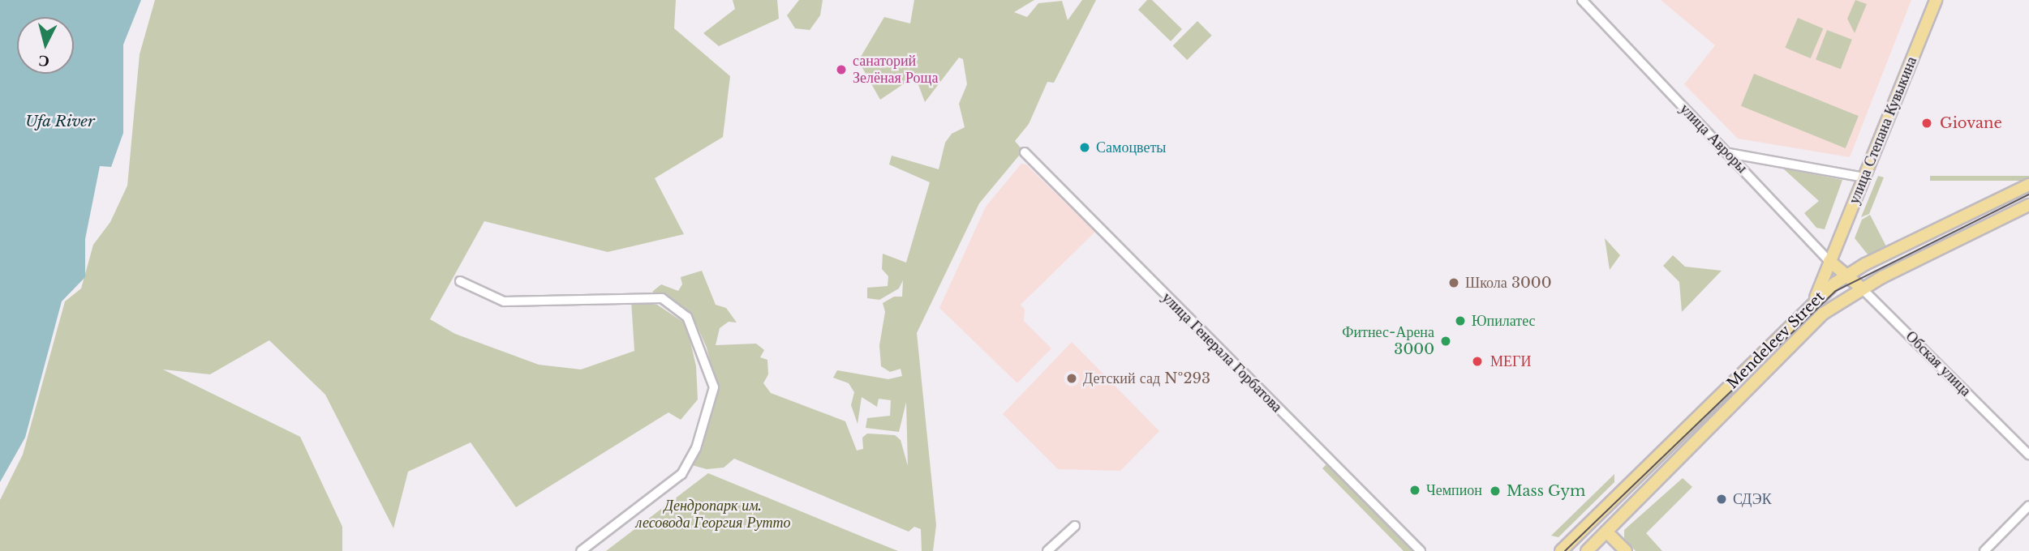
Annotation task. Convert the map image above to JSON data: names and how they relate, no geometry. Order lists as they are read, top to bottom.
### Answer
{
  "streets": {
    "main road": [
      "улица Степана Кувыкина",
      "улица Авроры",
      "Mendeleev Street",
      "Обская улица"
    ],
    "street": ["улица Генерала Горбатова"]
  },
  "crossings": [
    ["улица Степана Кувыкина", "улица Авроры"],
    ["улица Степана Кувыкина", "Mendeleev Street"],
    ["улица Авроры", "Mendeleev Street"],
    ["улица Авроры", "Обская улица"],
    ["Mendeleev Street", "Обская улица"]
  ],
  "water": ["Ufa River"],
  "parks": ["Дендропарк им. лесовода Георгия Рутто"],
  "places": [
    "санаторий Зелёная Роща",
    "Giovane",
    "Самоцветы",
    "Школа 3000",
    "Юпилатес",
    "Фитнес-Арена 3000",
    "МЕГИ",
    "Детский сад №293",
    "Чемпион",
    "Mass Gym",
    "СДЭК"
  ],
  "north": "bottom"
}
